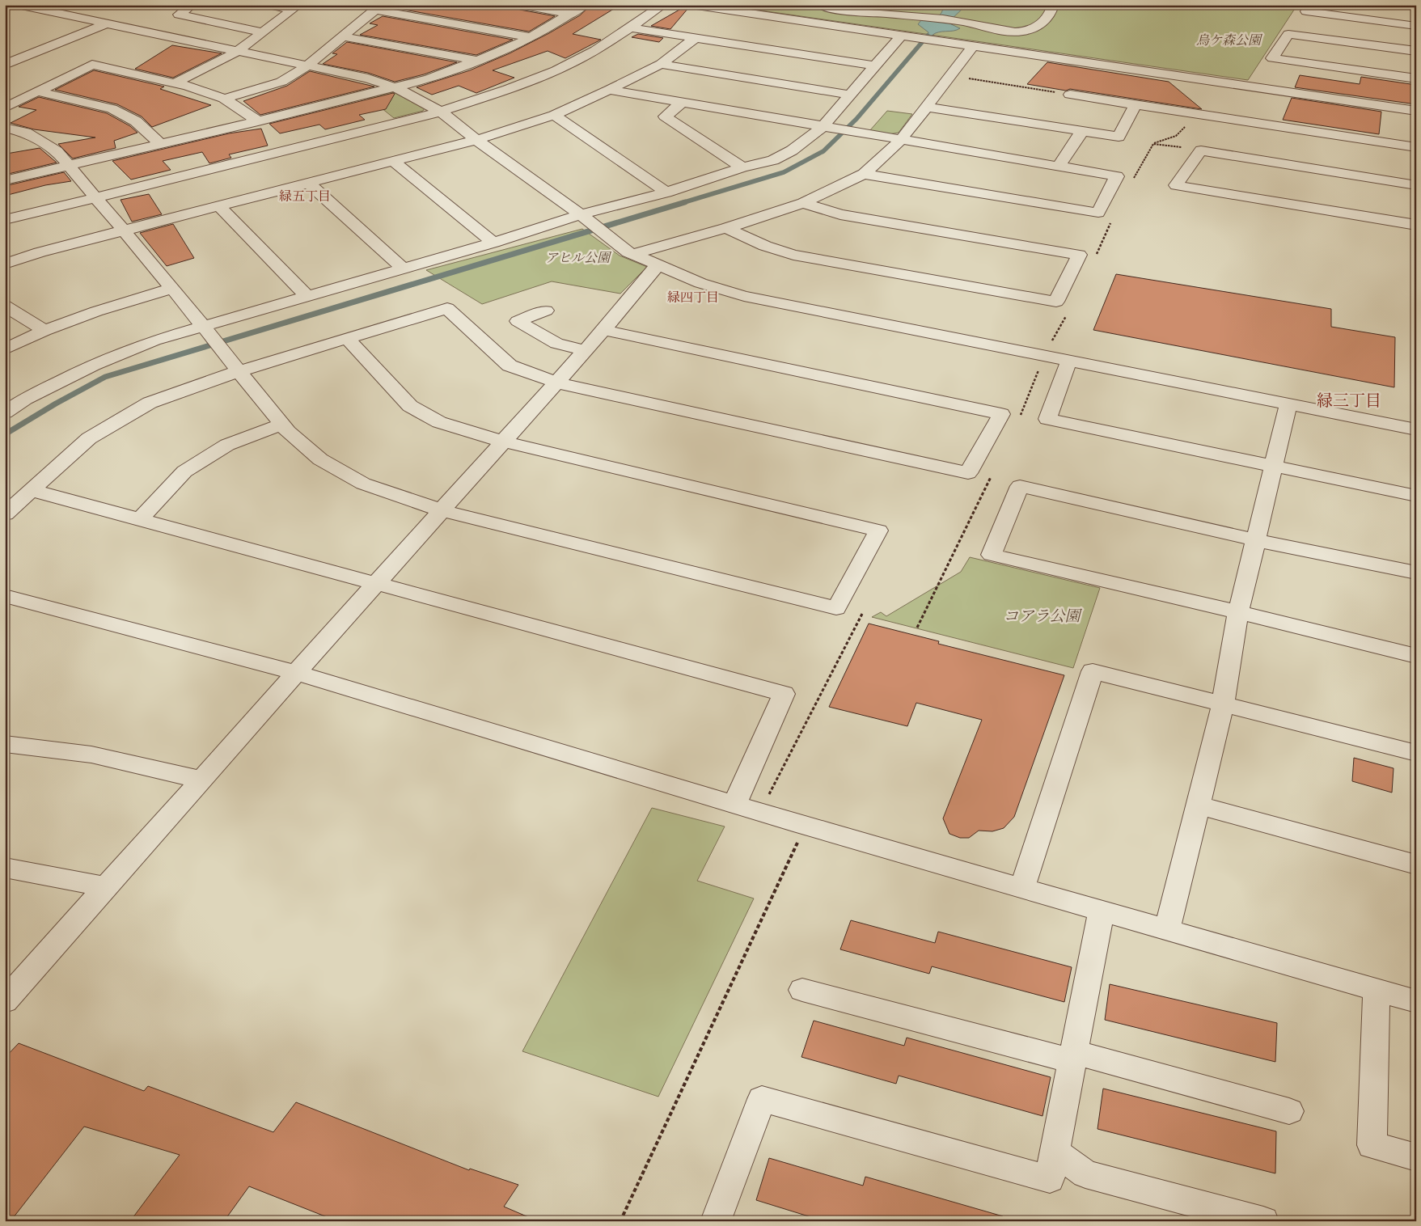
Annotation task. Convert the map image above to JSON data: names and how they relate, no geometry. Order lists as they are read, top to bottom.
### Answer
{
  "districts": ["緑五丁目", "緑四丁目", "緑三丁目"],
  "parks": ["烏ケ森公園", "アヒル公園", "コアラ公園"]
}
